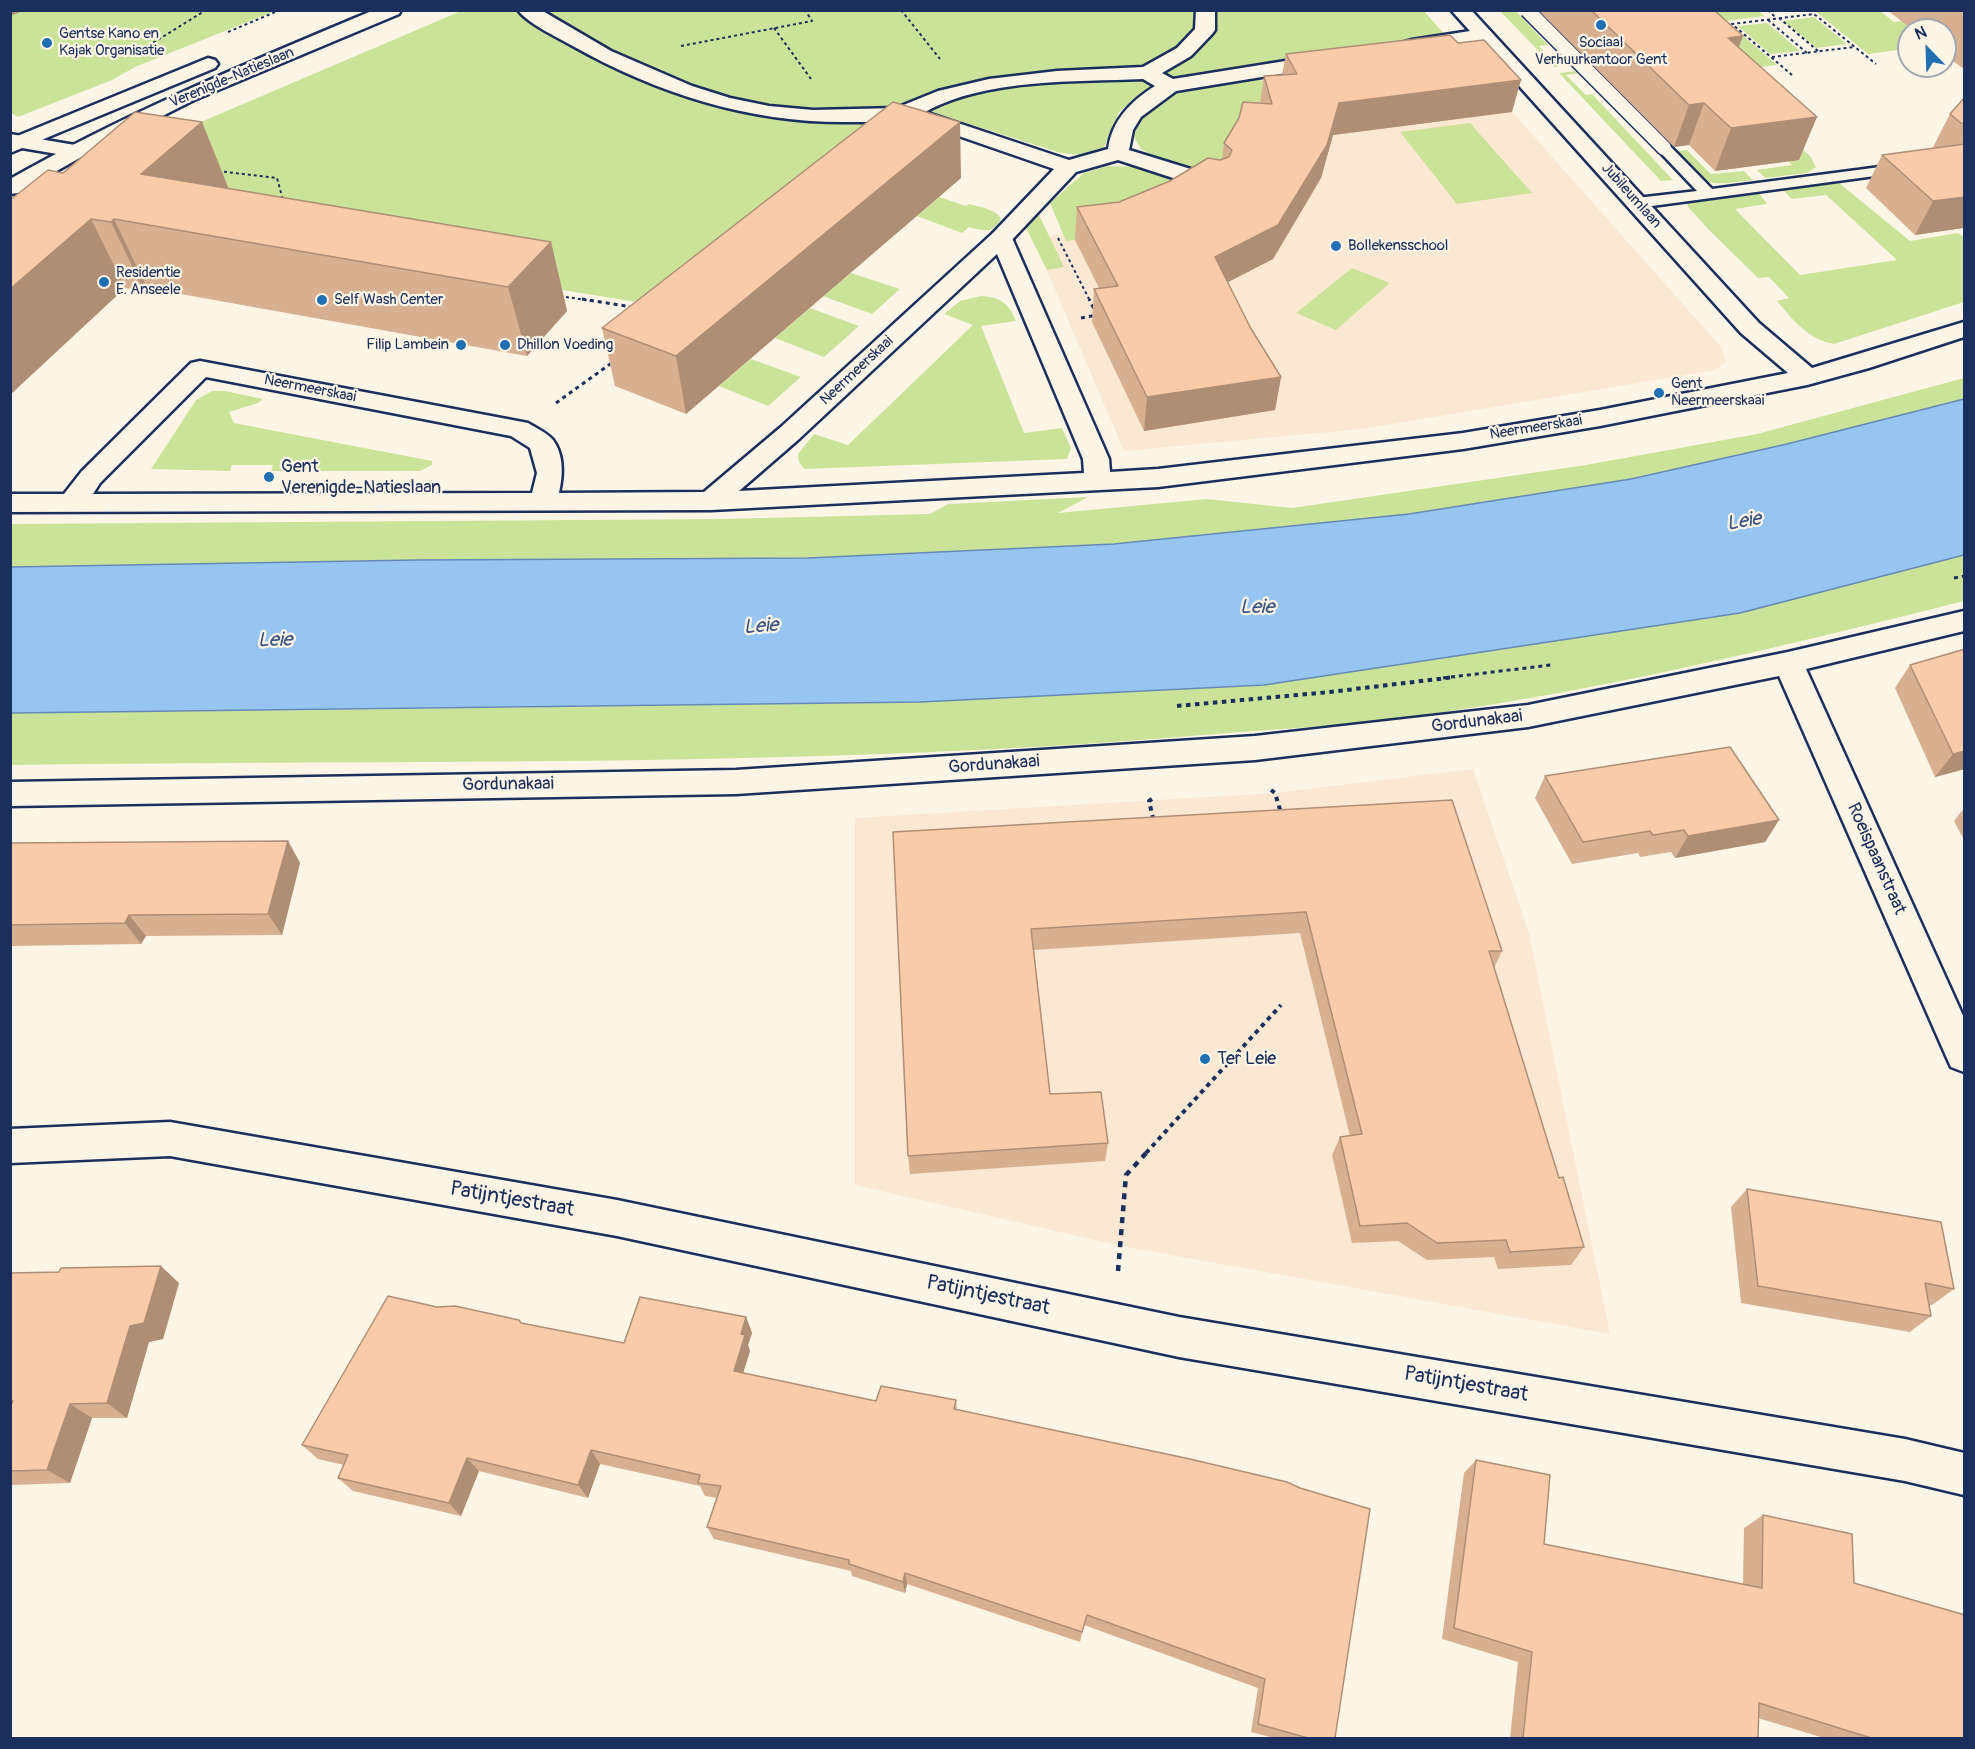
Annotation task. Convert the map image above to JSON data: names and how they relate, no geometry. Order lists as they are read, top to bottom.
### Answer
{
  "streets": {
    "street": [
      "Verenigde-Natieslaan",
      "Jubileumlaan",
      "Neermeerskaai",
      "Gordunakaai",
      "Roeispaanstraat",
      "Patijntjestraat"
    ]
  },
  "crossings": [
    ["Jubileumlaan", "Neermeerskaai"],
    ["Gordunakaai", "Roeispaanstraat"]
  ],
  "water": ["Leie"],
  "places": [
    "Sociaal Verhuurkantoor Gent",
    "Gentse Kano en Kajak Organisatie",
    "Bollekensschool",
    "Residentie E. Anseele",
    "Self Wash Center",
    "Filip Lambein",
    "Dhillon Voeding",
    "Gent Neermeerskaai",
    "Gent Verenigde-Natieslaan",
    "Ter Leie"
  ],
  "north": "top left"
}
